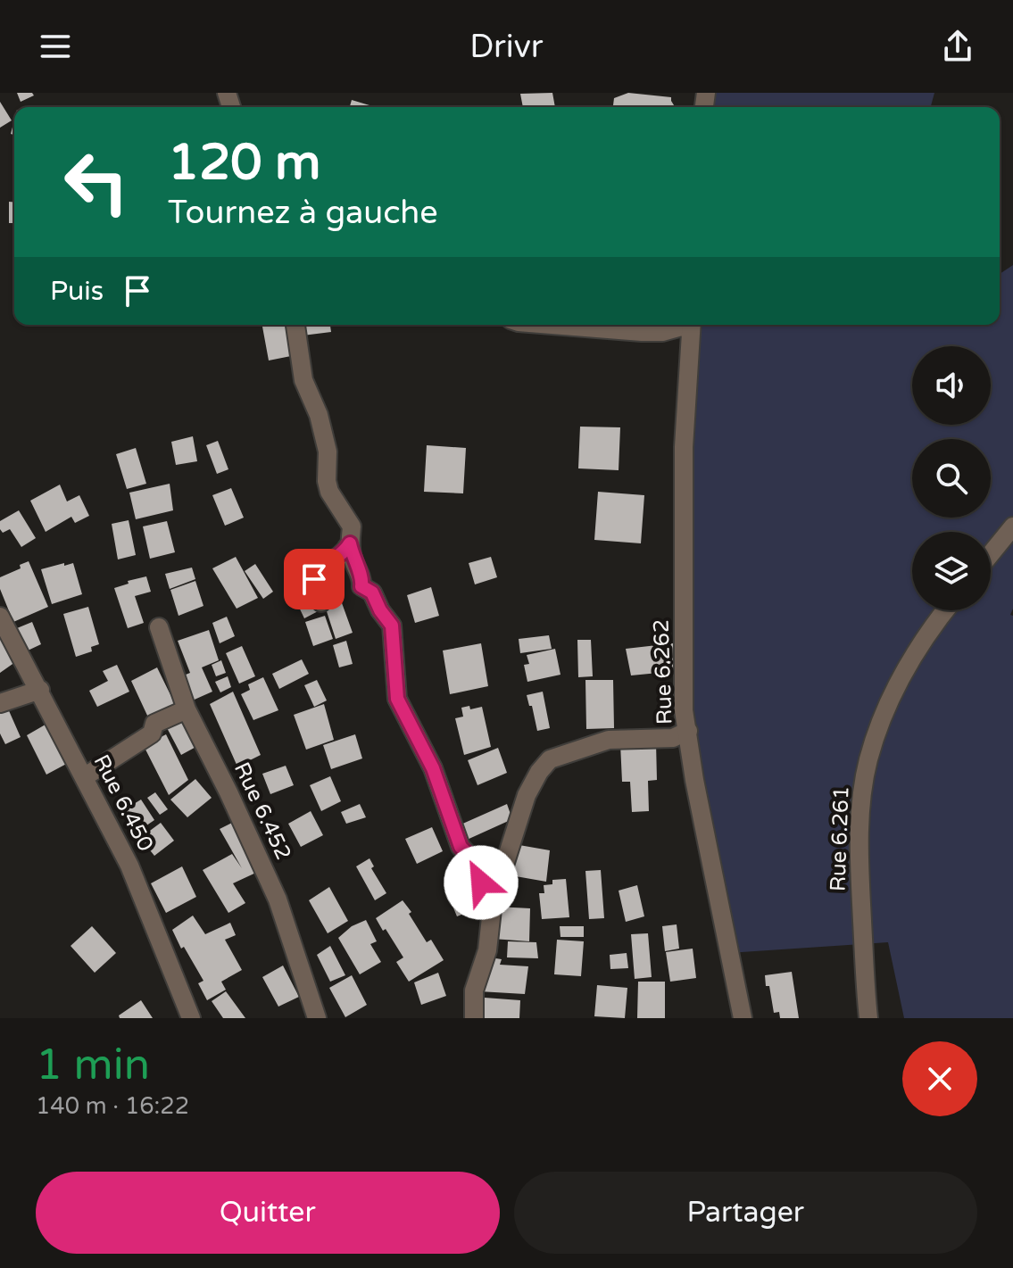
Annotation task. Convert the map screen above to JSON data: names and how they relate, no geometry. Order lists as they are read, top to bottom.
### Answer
{
  "streets": {
    "street": [
      "Rue 6.262",
      "Rue 6.450",
      "Rue 6.452",
      "Rue 6.261"
    ]
  },
  "page": {
    "header": "Drivr",
    "turn": ["120 m", "Tournez à gauche"],
    "then": "Puis",
    "heading": ["1 min", "140 m · 16:22"],
    "buttons": ["Quitter", "Partager"]
  }
}
